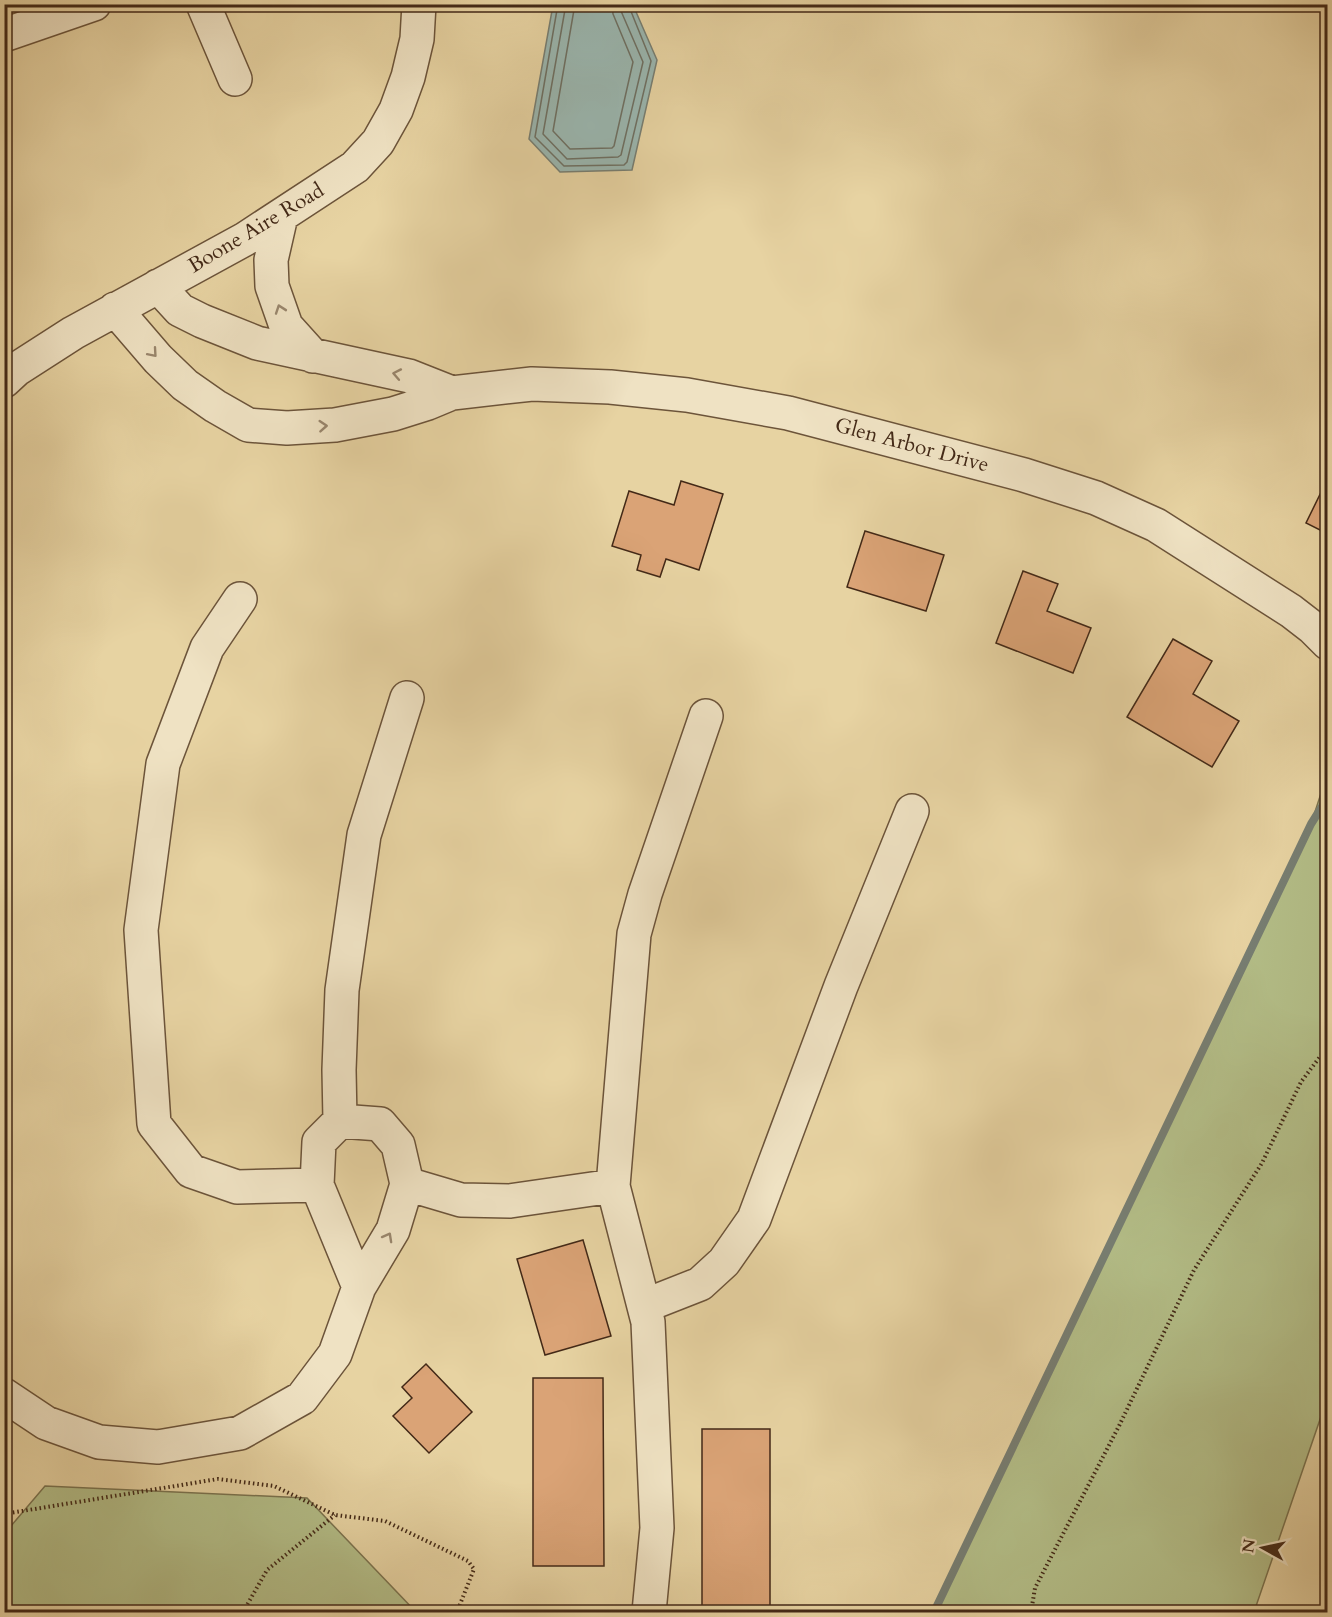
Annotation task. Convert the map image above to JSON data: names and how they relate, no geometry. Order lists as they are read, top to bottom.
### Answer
{
  "streets": {
    "street": ["Boone Aire Road", "Glen Arbor Drive"]
  },
  "crossings": [
    ["Boone Aire Road", "Glen Arbor Drive"]
  ],
  "north": "left"
}
